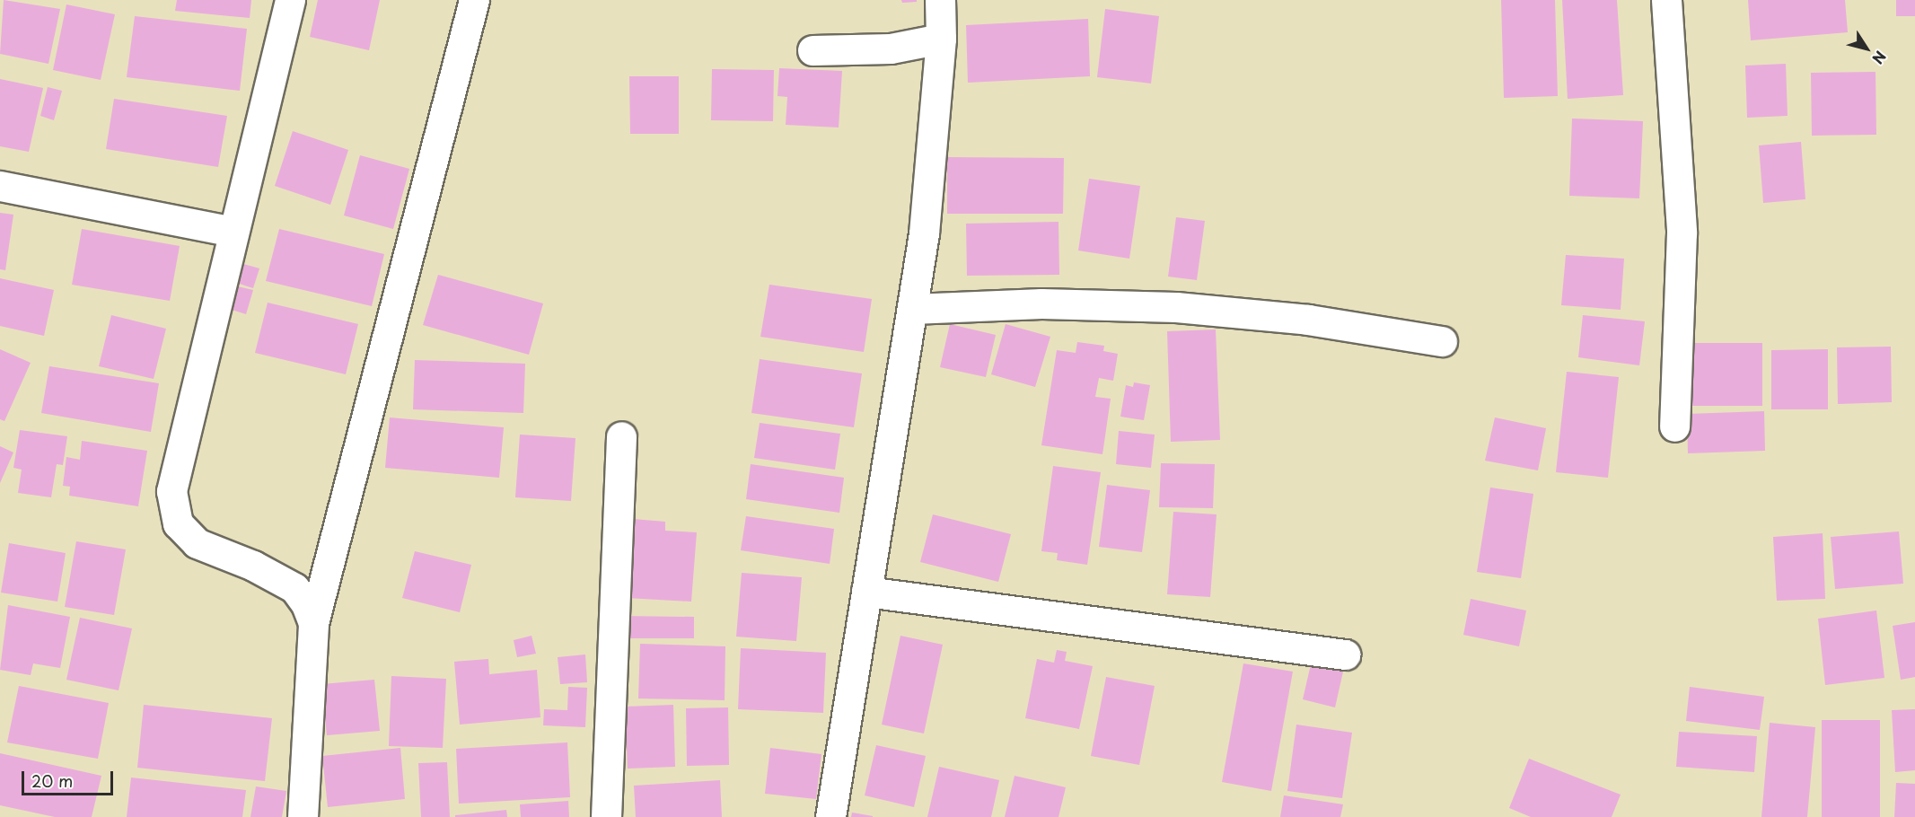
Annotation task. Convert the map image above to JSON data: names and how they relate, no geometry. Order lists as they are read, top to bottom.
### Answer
{
  "scale_bar": "20 m",
  "north": "bottom right"
}
